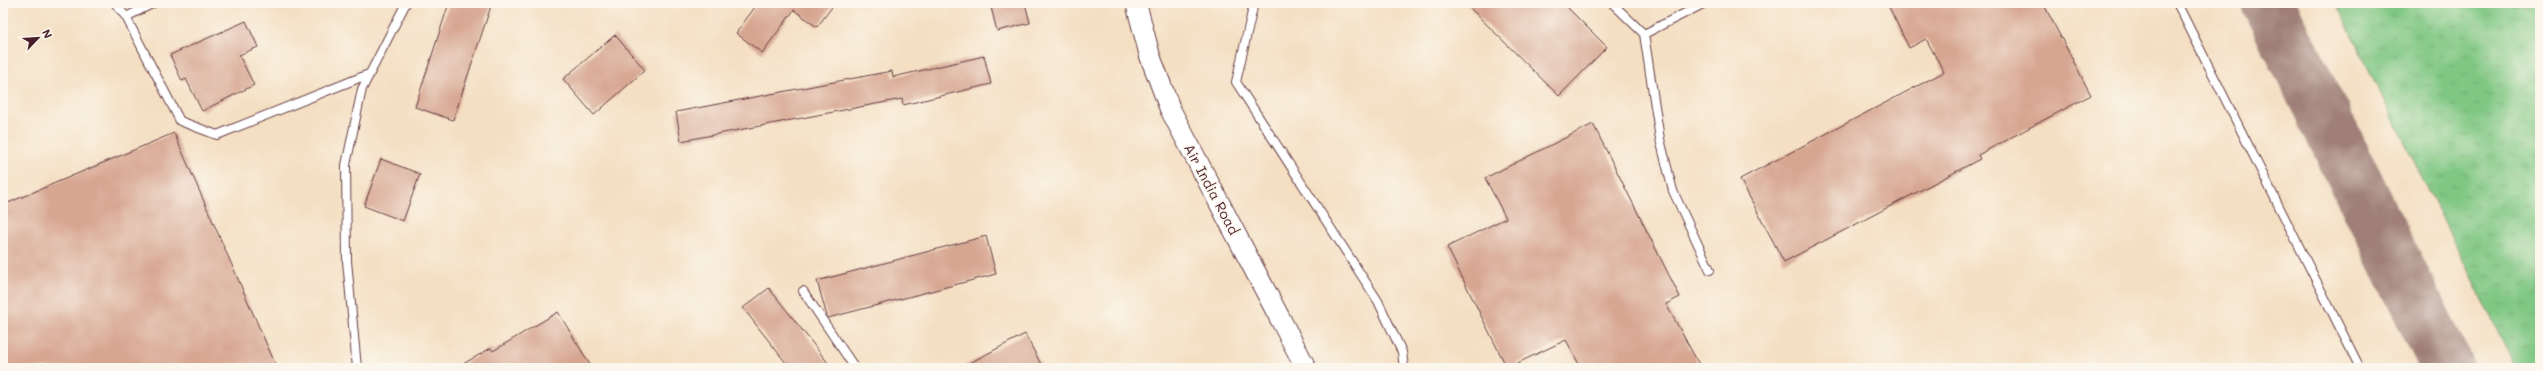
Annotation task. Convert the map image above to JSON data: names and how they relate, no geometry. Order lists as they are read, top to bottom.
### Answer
{
  "streets": {
    "street": ["Air India Road"]
  },
  "north": "top right"
}
